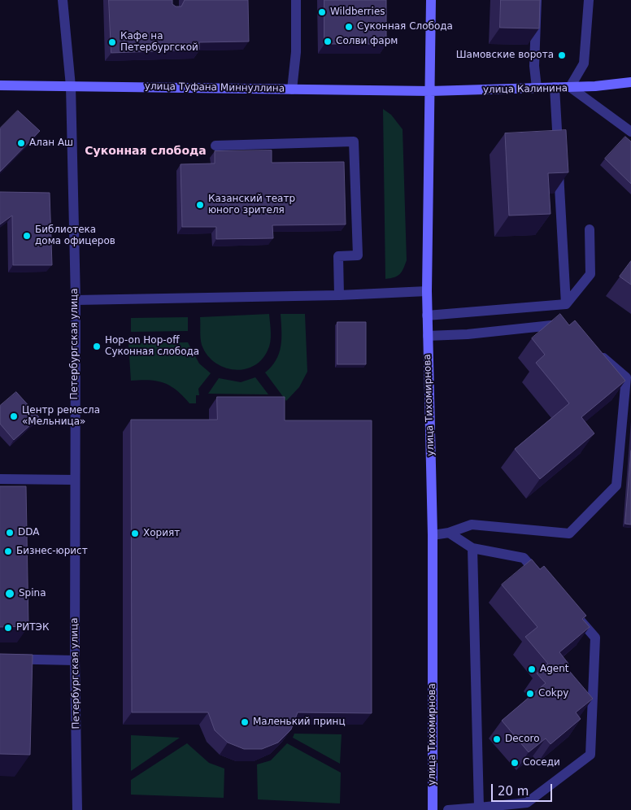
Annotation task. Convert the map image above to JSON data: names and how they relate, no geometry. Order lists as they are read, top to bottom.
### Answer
{
  "streets": {
    "main road": ["улица Туфана Миннуллина", "улица Калинина", "улица Тихомирнова"],
    "street": ["Петербургская улица"]
  },
  "crossings": [
    ["улица Туфана Миннуллина", "улица Калинина"],
    ["улица Туфана Миннуллина", "Петербургская улица"],
    ["улица Туфана Миннуллина", "улица Тихомирнова"],
    ["улица Калинина", "улица Тихомирнова"]
  ],
  "districts": ["Суконная слобода"],
  "places": [
    "Wildberries",
    "Суконная Слобода",
    "Солви фарм",
    "Кафе на Петербургской",
    "Шамовские ворота",
    "Алан Аш",
    "Казанский театр юного зрителя",
    "Библиотека дома офицеров",
    "Hop-on Hop-off Суконная слобода",
    "Центр ремесла «Мельница»",
    "DDA",
    "Хорият",
    "Бизнес-юрист",
    "Spina",
    "РИТЭК",
    "Agent",
    "Cokpy",
    "Маленький принц",
    "Decoro",
    "Соседи"
  ],
  "scale_bar": "20 m"
}
